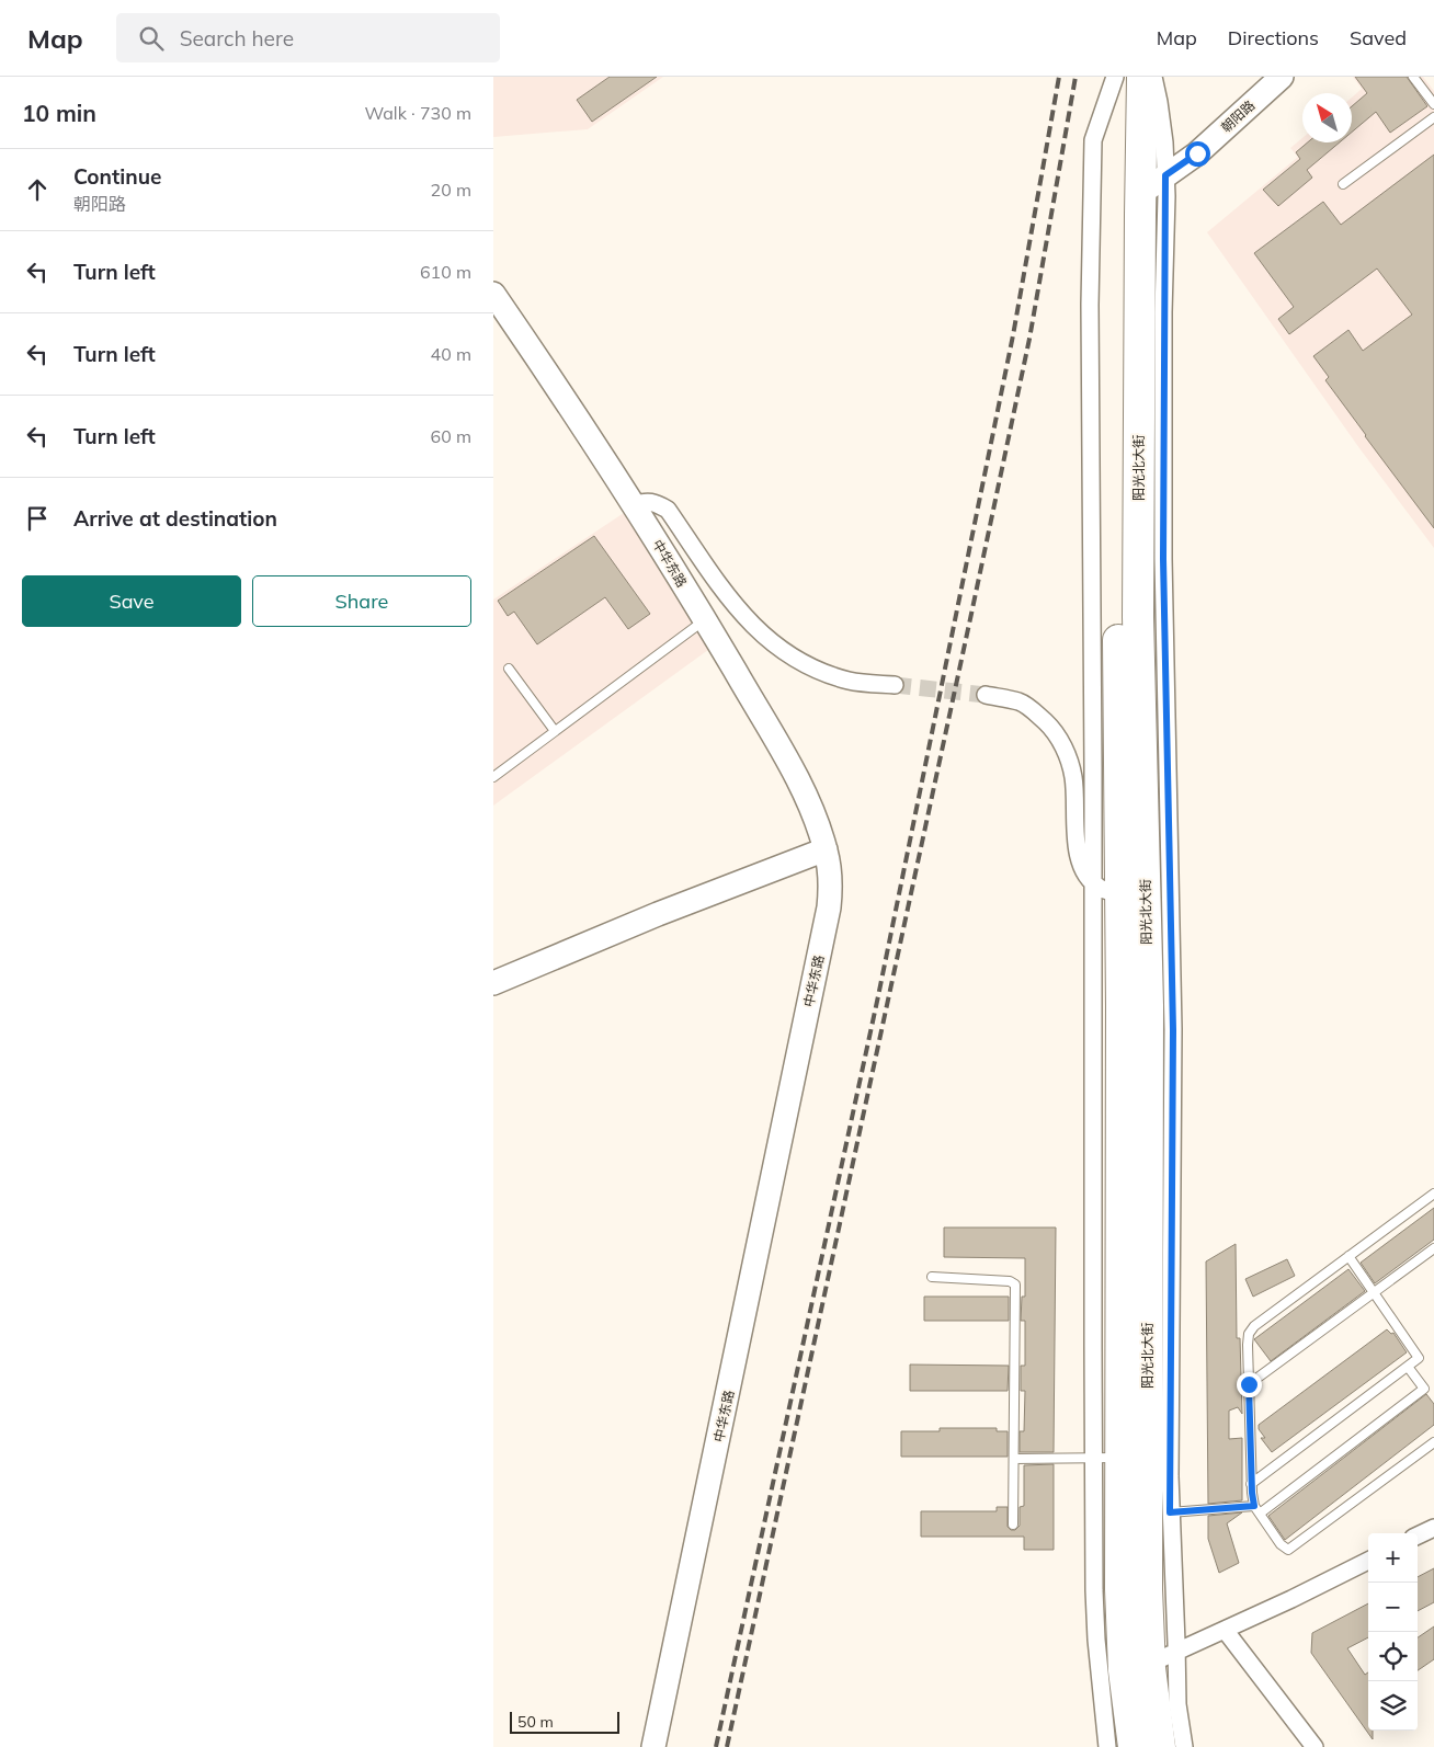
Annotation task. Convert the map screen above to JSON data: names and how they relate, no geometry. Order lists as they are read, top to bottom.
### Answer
{
  "streets": {
    "highway": ["阳光北大街"],
    "street": ["朝阳路", "中华东路"]
  },
  "crossings": [
    ["朝阳路", "阳光北大街"]
  ],
  "scale_bar": "50 m",
  "north": "top left",
  "page": {
    "header": "Map",
    "search": "Search here",
    "nav": ["Map", "Directions", "Saved"],
    "heading": ["10 min", "Walk · 730 m"],
    "list": [
      ["Continue", "朝阳路", "20 m"],
      ["Turn left", "610 m"],
      ["Turn left", "40 m"],
      ["Turn left", "60 m"],
      "Arrive at destination"
    ],
    "buttons": ["Save", "Share"],
    "map_buttons": ["+", "−"],
    "scale": "50 m"
  }
}
